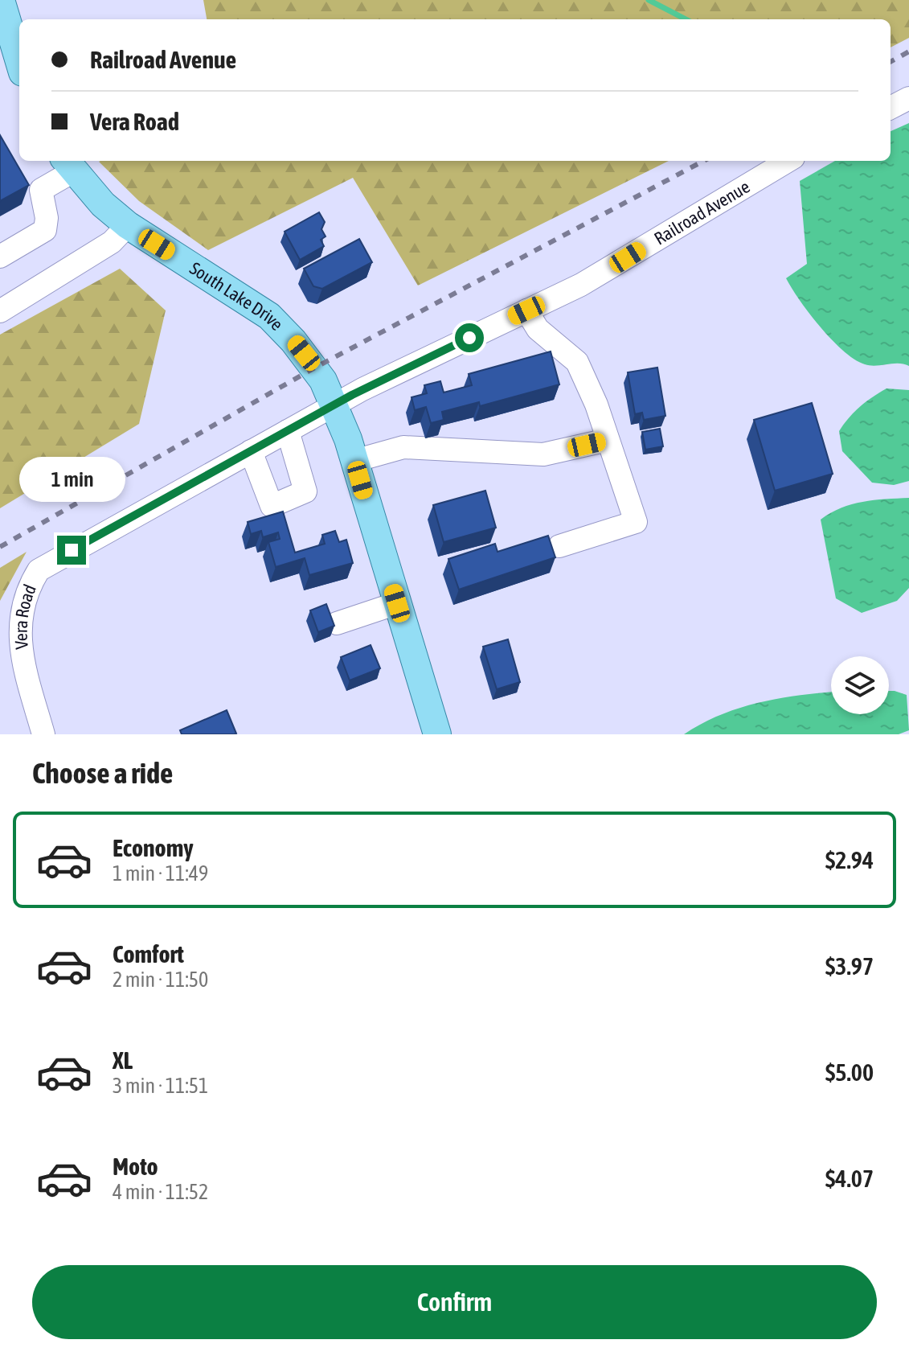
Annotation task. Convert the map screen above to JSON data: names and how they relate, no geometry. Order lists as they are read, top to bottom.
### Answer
{
  "streets": {
    "main road": ["South Lake Drive"],
    "street": ["Railroad Avenue", "Vera Road"]
  },
  "crossings": [
    ["Railroad Avenue", "South Lake Drive"],
    ["Railroad Avenue", "Vera Road"],
    ["South Lake Drive", "Vera Road"]
  ],
  "page": {
    "banner": ["Railroad Avenue", "Vera Road"],
    "bubble": "1 min",
    "heading": "Choose a ride",
    "list": [
      {
        "name": "Economy",
        "note": "1 min · 11:49",
        "value": "$2.94"
      },
      {
        "name": "Comfort",
        "note": "2 min · 11:50",
        "value": "$3.97"
      },
      {
        "name": "XL",
        "note": "3 min · 11:51",
        "value": "$5.00"
      },
      {
        "name": "Moto",
        "note": "4 min · 11:52",
        "value": "$4.07"
      }
    ],
    "buttons": "Confirm"
  }
}
